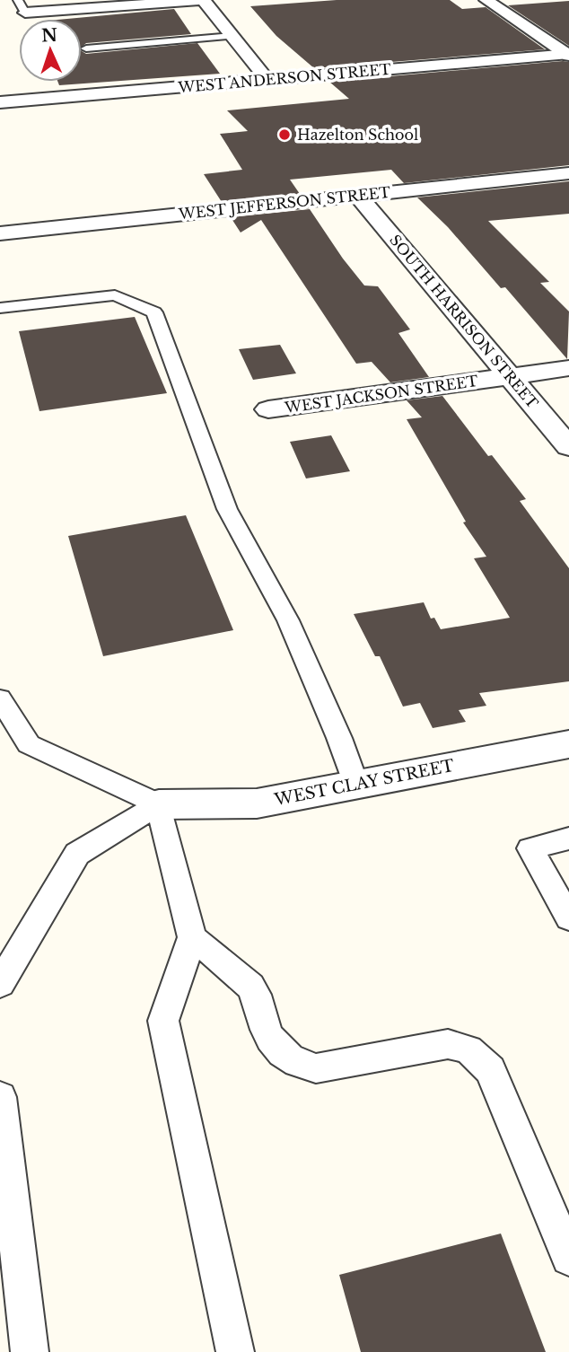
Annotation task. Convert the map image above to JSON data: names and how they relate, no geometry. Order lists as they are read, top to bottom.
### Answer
{
  "streets": {
    "street": [
      "WEST ANDERSON STREET",
      "WEST JEFFERSON STREET",
      "SOUTH HARRISON STREET",
      "WEST JACKSON STREET",
      "WEST CLAY STREET"
    ]
  },
  "crossings": [
    ["WEST JEFFERSON STREET", "SOUTH HARRISON STREET"],
    ["SOUTH HARRISON STREET", "WEST JACKSON STREET"]
  ],
  "places": ["Hazelton School"],
  "north": "top"
}
